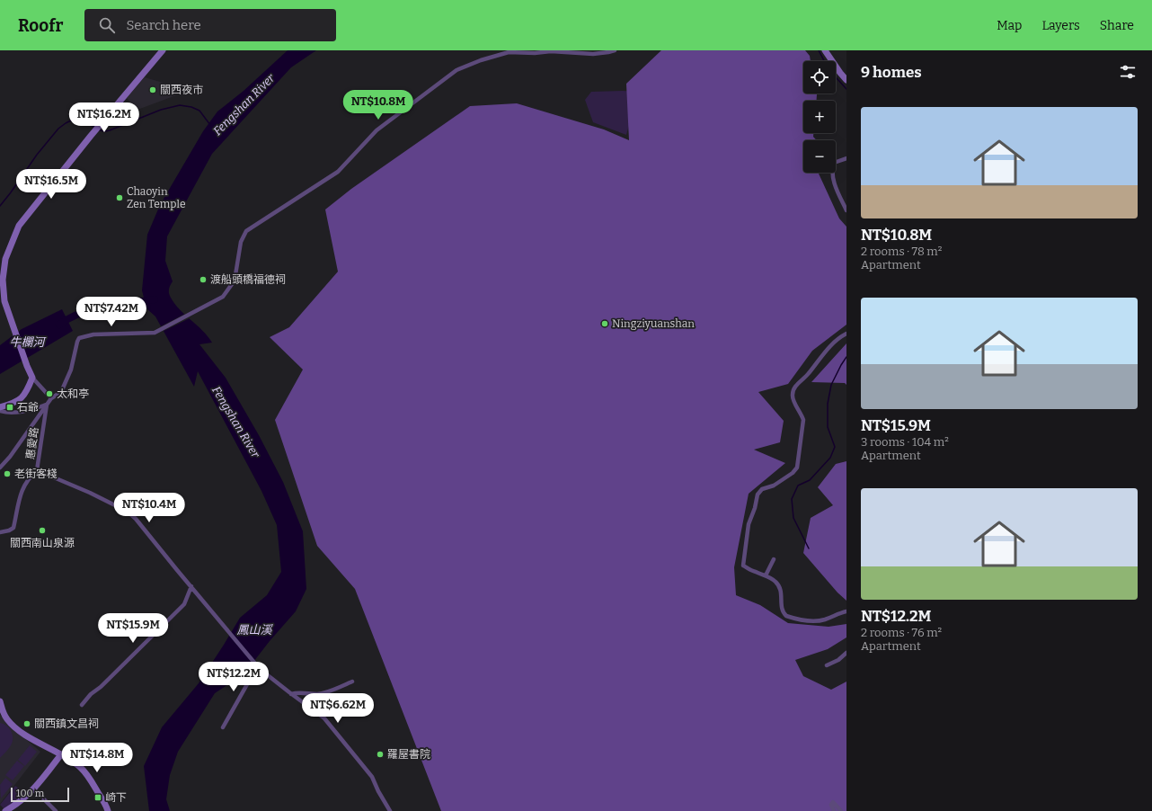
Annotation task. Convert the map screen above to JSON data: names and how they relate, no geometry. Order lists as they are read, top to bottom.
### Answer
{
  "streets": {
    "street": ["惠愛路"]
  },
  "water": ["Fengshan River", "牛欄河", "鳳山溪"],
  "places": {
    "other": [
      "關西夜市",
      "Chaoyin Zen Temple",
      "渡船頭橋福德祠",
      "Ningziyuanshan",
      "太和亭",
      "老街客棧",
      "關西南山泉源",
      "關西鎮文昌祠",
      "羅屋書院"
    ],
    "transit": ["石爺", "崎下"]
  },
  "scale_bar": "100 m",
  "page": {
    "header": "Roofr",
    "search": "Search here",
    "nav": ["Map", "Layers", "Share"],
    "heading": "9 homes",
    "map_buttons": ["+", "−"],
    "price": [
      "NT$10.8M",
      "NT$16.2M",
      "NT$16.5M",
      "NT$7.42M",
      "NT$10.4M",
      "NT$15.9M",
      "NT$12.2M",
      "NT$6.62M",
      "NT$14.8M"
    ],
    "list": [
      {
        "name": "NT$10.8M",
        "note": "2 rooms · 78 m² · Apartment"
      },
      {
        "name": "NT$15.9M",
        "note": "3 rooms · 104 m² · Apartment"
      },
      {
        "name": "NT$12.2M",
        "note": "2 rooms · 76 m² · Apartment"
      }
    ],
    "scale": "100 m"
  }
}
